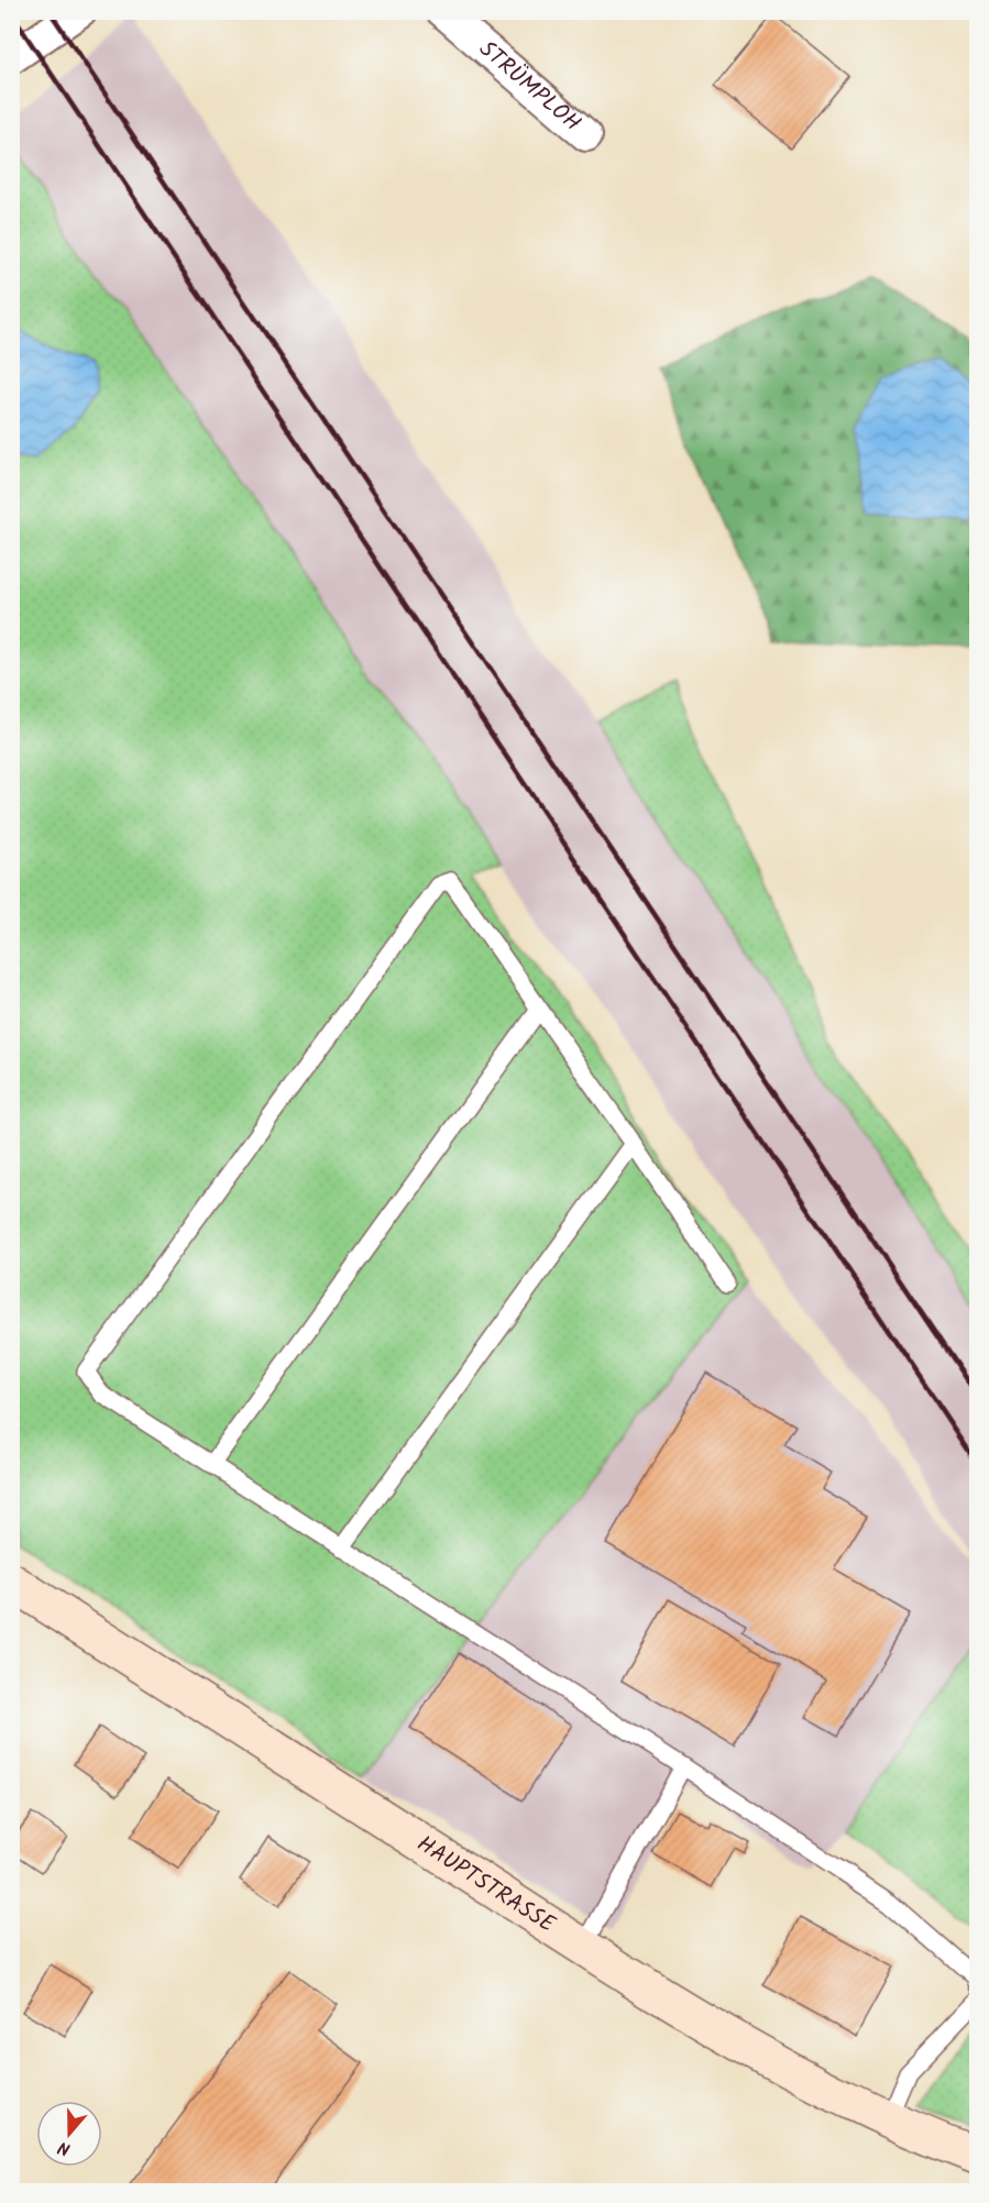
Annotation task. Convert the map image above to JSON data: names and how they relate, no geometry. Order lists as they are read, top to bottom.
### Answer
{
  "streets": {
    "main road": ["HAUPTSTRASSE"],
    "street": ["STRÜMPLOH"]
  },
  "north": "bottom"
}
